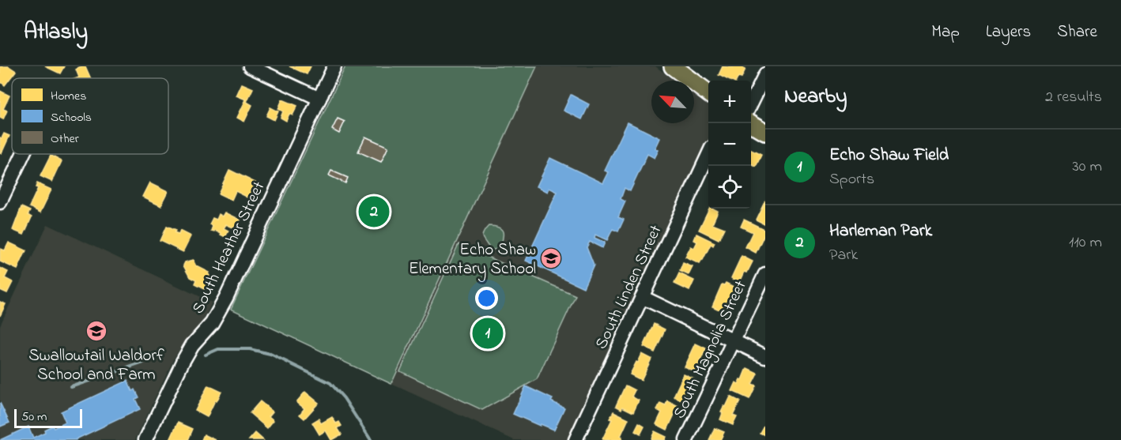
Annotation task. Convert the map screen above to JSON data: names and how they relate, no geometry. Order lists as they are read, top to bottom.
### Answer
{
  "streets": {
    "street": ["South Heather Street", "South Linden Street", "South Magnolia Street"]
  },
  "places": {
    "school or university": ["Echo Shaw Elementary School", "Swallowtail Waldorf School and Farm"]
  },
  "legend": ["Homes", "Schools", "Other"],
  "scale_bar": "50 m",
  "north": "top left",
  "page": {
    "header": "Atlasly",
    "nav": ["Map", "Layers", "Share"],
    "heading": ["Nearby", "2 results"],
    "map_buttons": ["+", "−"],
    "list": [
      {
        "mark": "1",
        "name": "Echo Shaw Field",
        "note": "Sports",
        "value": "30 m"
      },
      {
        "mark": "2",
        "name": "Harleman Park",
        "note": "Park",
        "value": "110 m"
      }
    ],
    "pins": ["2", "1"],
    "scale": "50 m"
  }
}
